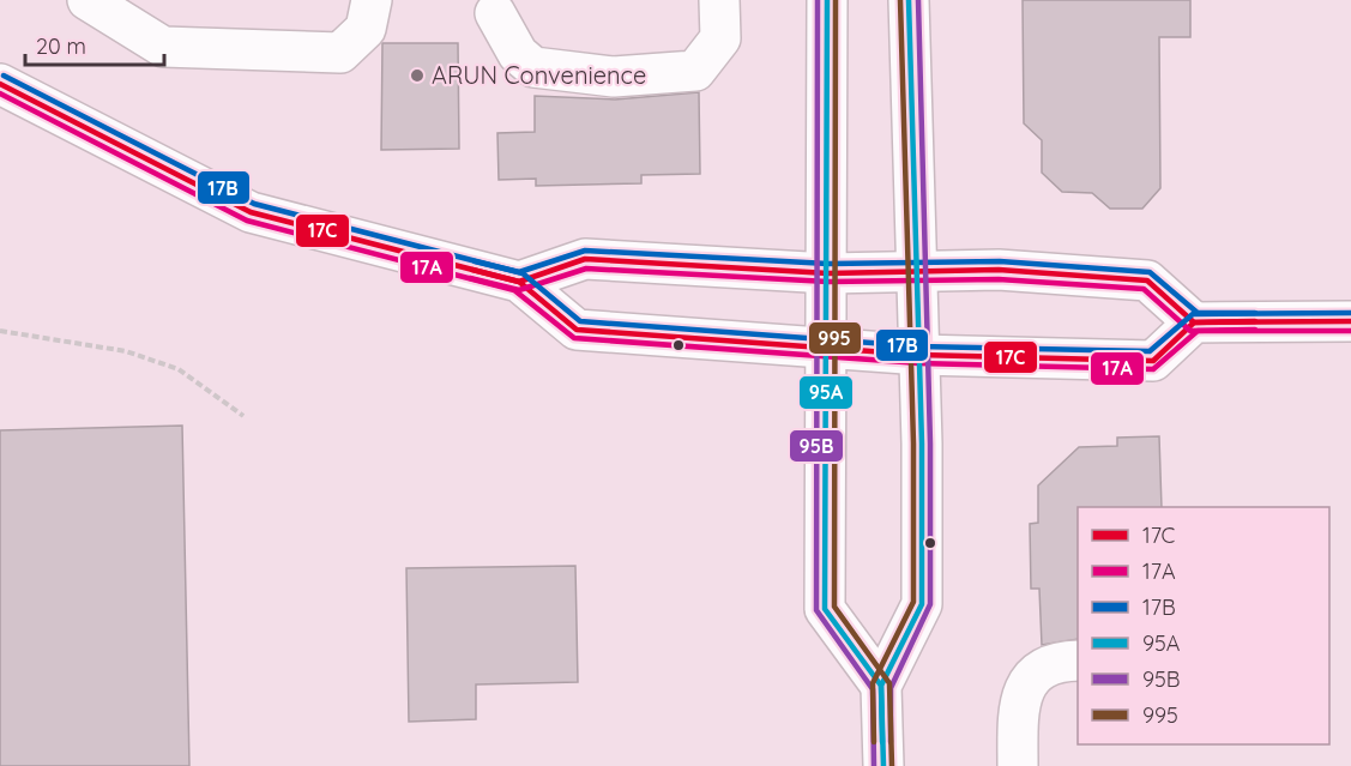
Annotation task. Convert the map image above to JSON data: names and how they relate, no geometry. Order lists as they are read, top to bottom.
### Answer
{
  "places": ["ARUN Convenience"],
  "lines": [
    "transit line 95A",
    "transit line 95B",
    "transit line 995",
    "transit line 17B",
    "transit line 17C",
    "transit line 17A"
  ],
  "legend": [
    "17C",
    "17A",
    "17B",
    "95A",
    "95B",
    "995"
  ],
  "scale_bar": "20 m"
}
